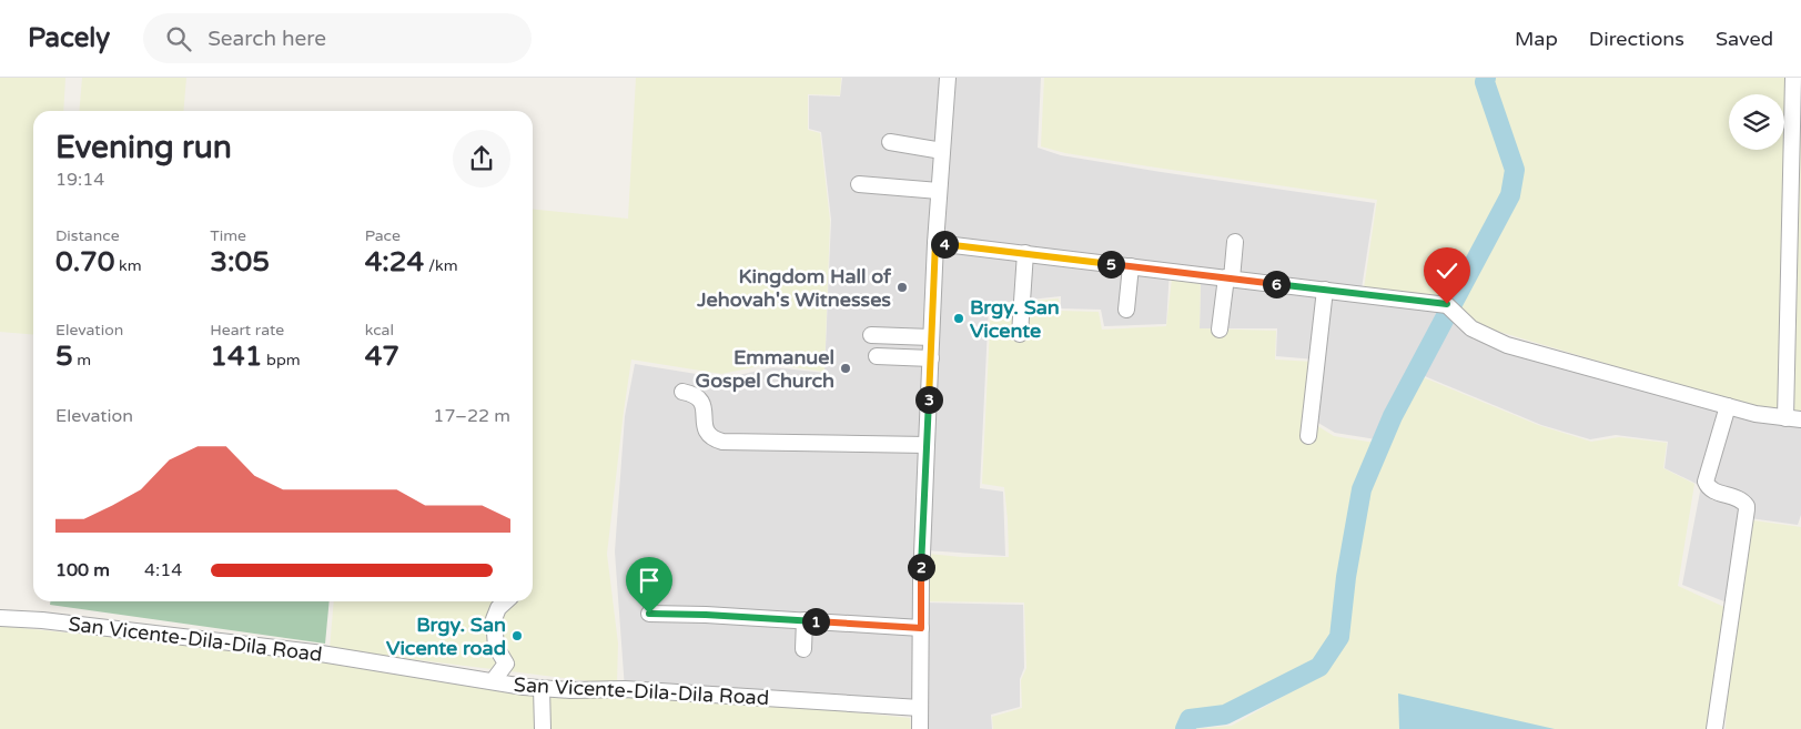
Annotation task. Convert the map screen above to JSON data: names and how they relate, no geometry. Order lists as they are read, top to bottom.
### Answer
{
  "streets": {
    "street": ["San Vicente-Dila-Dila Road"]
  },
  "places": [
    "Kingdom Hall of Jehovah's Witnesses",
    "Brgy. San Vicente",
    "Emmanuel Gospel Church",
    "Brgy. San Vicente road"
  ],
  "page": {
    "header": "Pacely",
    "search": "Search here",
    "nav": ["Map", "Directions", "Saved"],
    "heading": ["Evening run", "19:14"],
    "stats": [
      ["Distance", "0.70 km"],
      ["Time", "3:05"],
      ["Pace", "4:24 /km"],
      ["Elevation", "5 m"],
      ["Heart rate", "141 bpm"],
      ["kcal", "47"]
    ],
    "pins": [
      "4",
      "5",
      "6",
      "3",
      "2",
      "1"
    ],
    "chart": ["Elevation", "17–22 m"],
    "list": [
      {
        "name": "100 m",
        "note": "4:14"
      }
    ]
  }
}
